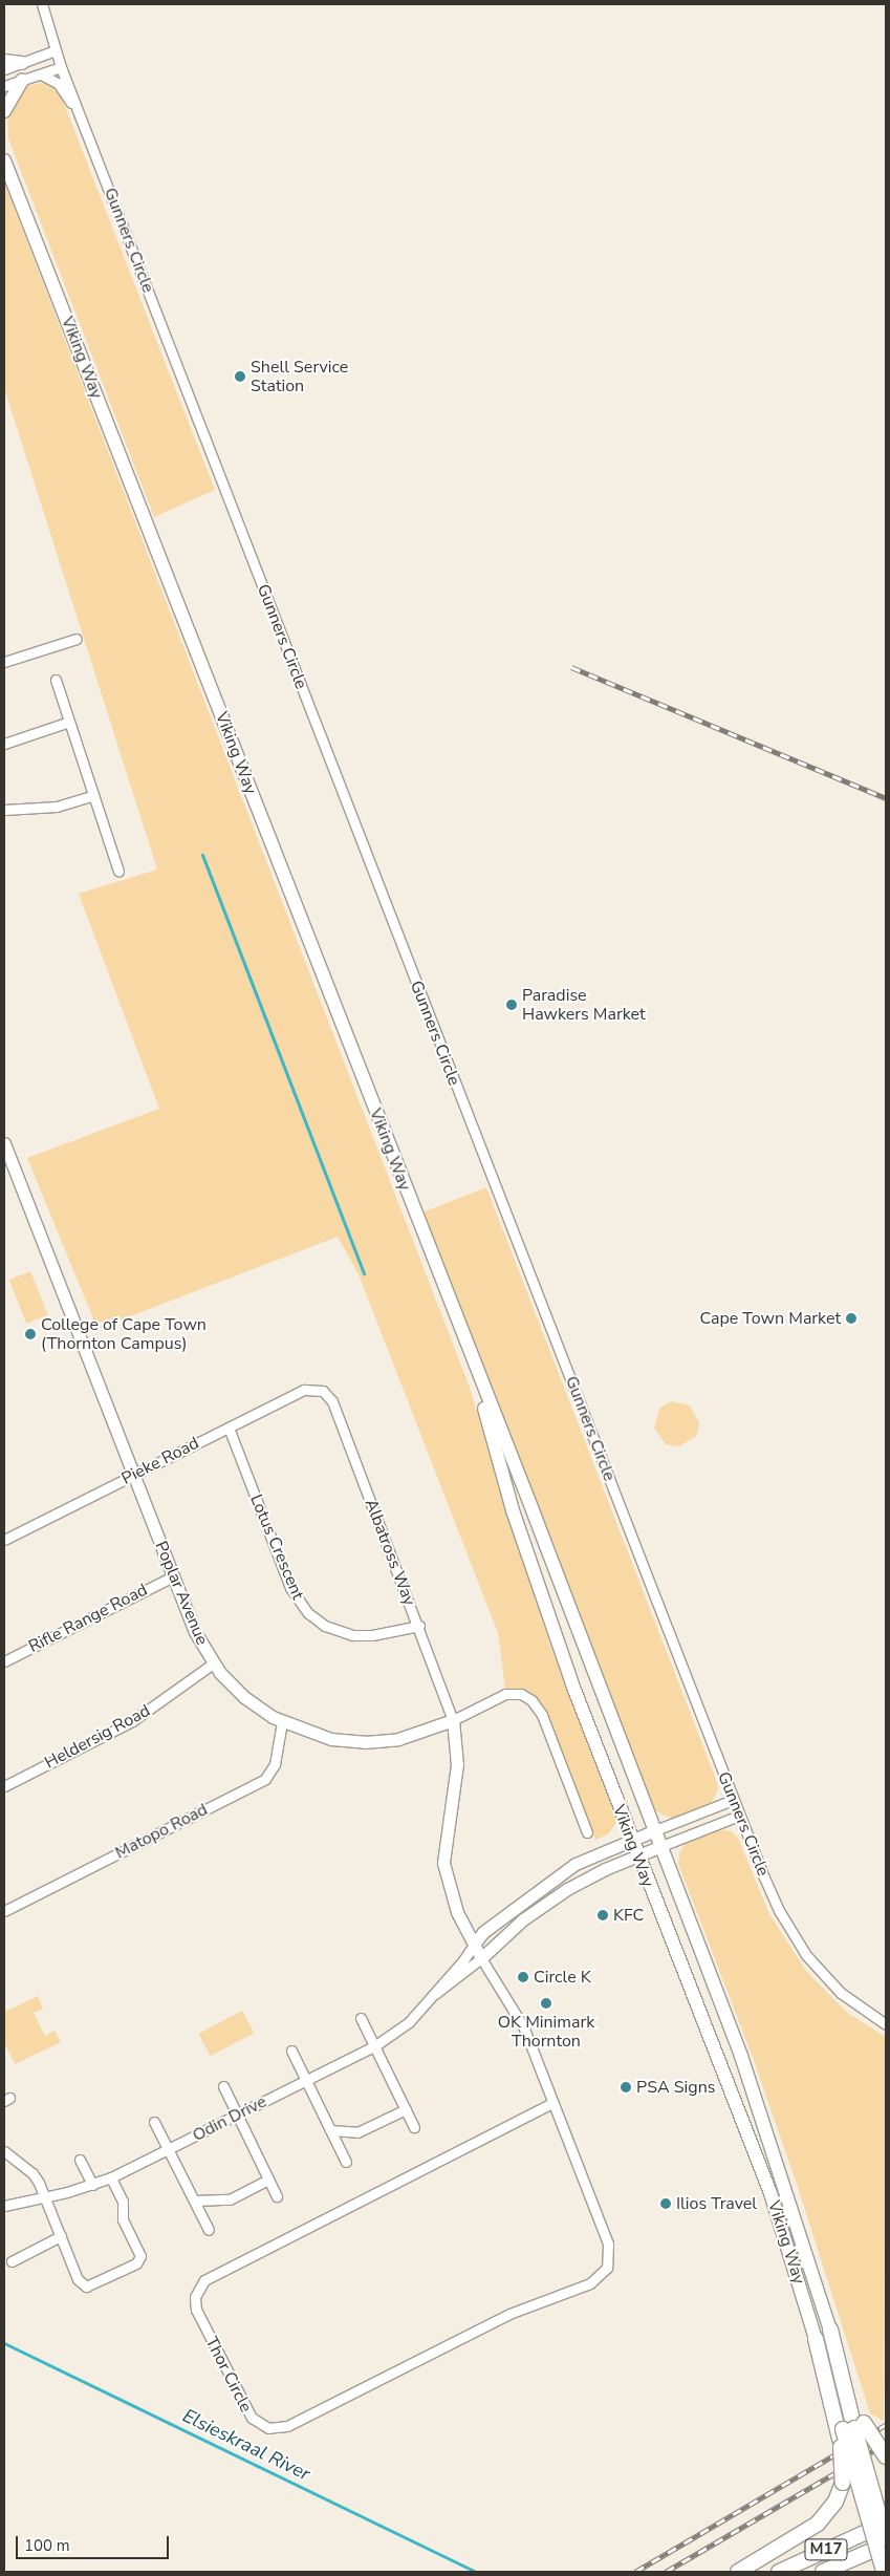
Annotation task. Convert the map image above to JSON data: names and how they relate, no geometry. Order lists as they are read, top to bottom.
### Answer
{
  "streets": {
    "main road": ["Viking Way", "M17"],
    "street": [
      "Gunners Circle",
      "Pieke Road",
      "Lotus Crescent",
      "Albatross Way",
      "Poplar Avenue",
      "Rifle Range Road",
      "Heldersig Road",
      "Matopo Road",
      "Odin Drive",
      "Thor Circle"
    ]
  },
  "crossings": [
    ["Gunners Circle", "Odin Drive"],
    ["Viking Way", "Odin Drive"],
    ["Pieke Road", "Lotus Crescent"],
    ["Pieke Road", "Albatross Way"],
    ["Pieke Road", "Poplar Avenue"],
    ["Lotus Crescent", "Albatross Way"],
    ["Albatross Way", "Poplar Avenue"],
    ["Poplar Avenue", "Rifle Range Road"],
    ["Poplar Avenue", "Heldersig Road"],
    ["Poplar Avenue", "Matopo Road"],
    ["Odin Drive", "Thor Circle"]
  ],
  "water": ["Elsieskraal River"],
  "places": [
    "Shell Service Station",
    "Paradise Hawkers Market",
    "Cape Town Market",
    "College of Cape Town (Thornton Campus)",
    "KFC",
    "Circle K",
    "OK Minimark Thornton",
    "PSA Signs",
    "Ilios Travel"
  ],
  "scale_bar": "100 m"
}
